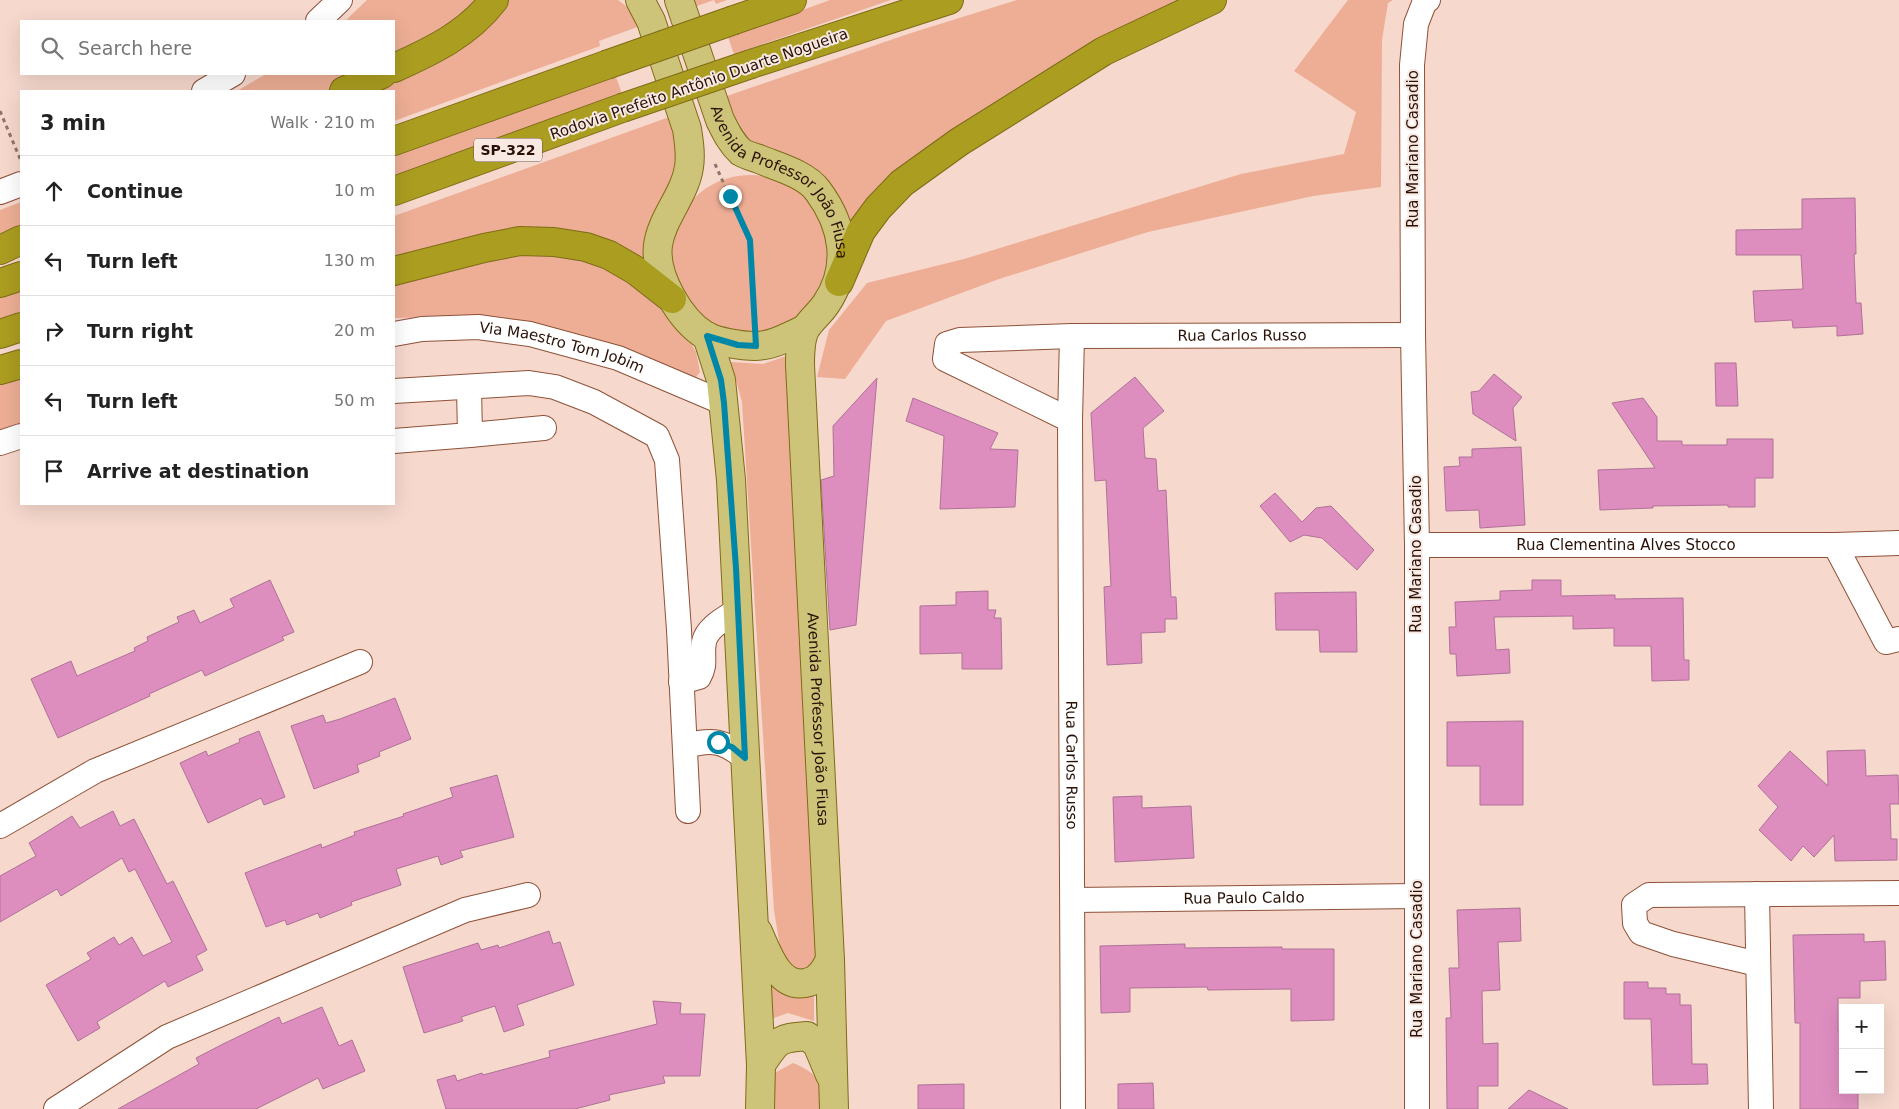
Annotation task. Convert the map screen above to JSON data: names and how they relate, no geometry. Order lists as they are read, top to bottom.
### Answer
{
  "streets": {
    "highway": ["Rodovia Prefeito Antônio Duarte Nogueira", "SP-322"],
    "main road": ["Avenida Professor João Fiusa"],
    "street": [
      "Rua Mariano Casadio",
      "Rua Carlos Russo",
      "Via Maestro Tom Jobim",
      "Rua Clementina Alves Stocco",
      "Rua Paulo Caldo"
    ]
  },
  "crossings": [
    ["Rua Mariano Casadio", "Rua Carlos Russo"],
    ["Rua Mariano Casadio", "Rua Clementina Alves Stocco"],
    ["Rua Mariano Casadio", "Rua Paulo Caldo"],
    ["Rua Carlos Russo", "Rua Paulo Caldo"]
  ],
  "page": {
    "search": "Search here",
    "heading": ["3 min", "Walk · 210 m"],
    "list": [
      ["Continue", "10 m"],
      ["Turn left", "130 m"],
      ["Turn right", "20 m"],
      ["Turn left", "50 m"],
      "Arrive at destination"
    ],
    "map_buttons": ["+", "−"]
  }
}
